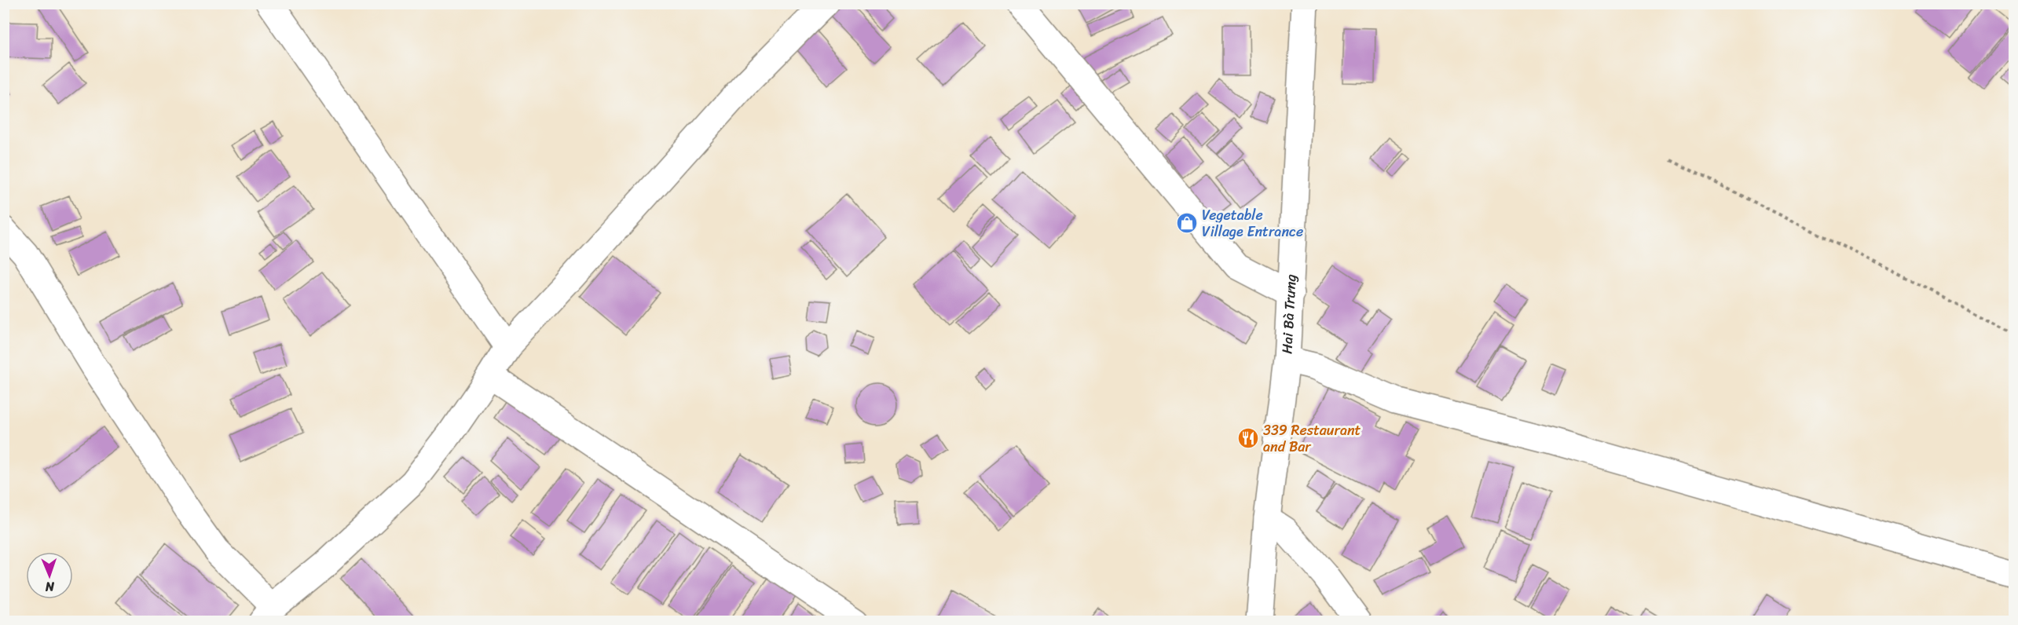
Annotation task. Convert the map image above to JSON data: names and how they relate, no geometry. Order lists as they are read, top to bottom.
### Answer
{
  "streets": {
    "street": ["Hai Bà Trưng"]
  },
  "places": {
    "shop": ["Vegetable Village Entrance"],
    "restaurant": ["339 Restaurant and Bar"]
  },
  "north": "bottom"
}
